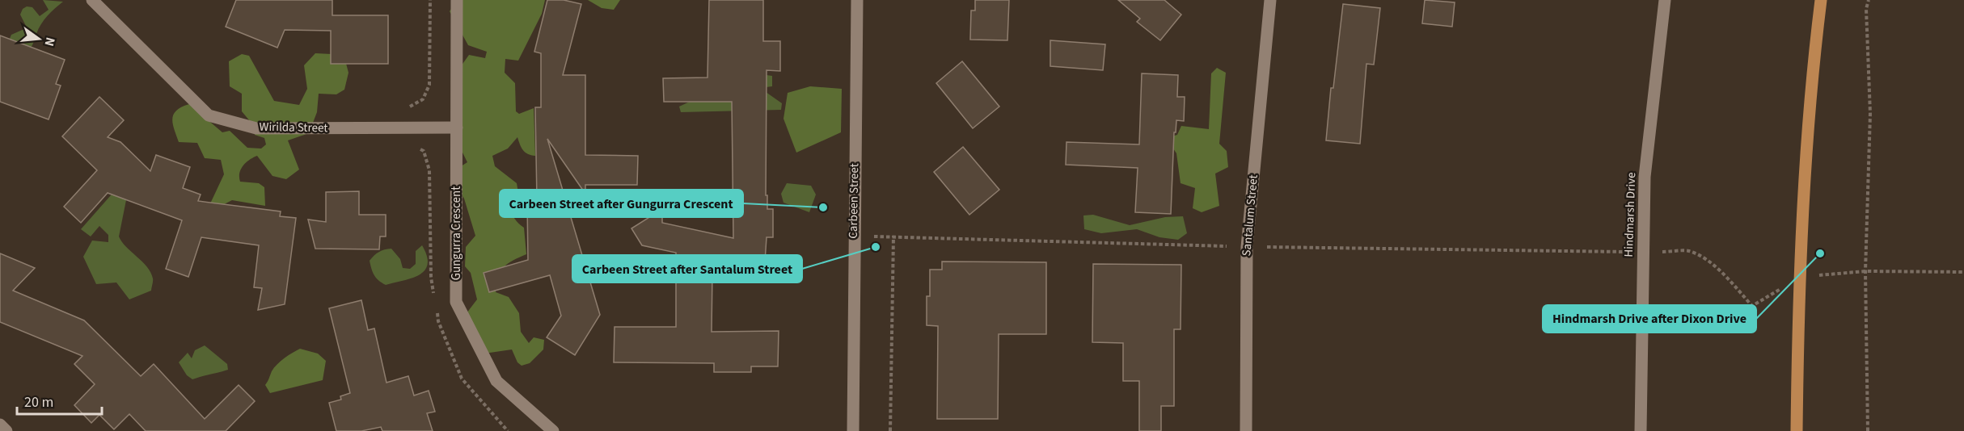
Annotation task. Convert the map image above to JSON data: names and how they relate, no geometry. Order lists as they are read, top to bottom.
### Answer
{
  "streets": {
    "street": [
      "Wirilda Street",
      "Carbeen Street",
      "Hindmarsh Drive",
      "Santalum Street",
      "Gungurra Crescent"
    ]
  },
  "crossings": [
    ["Wirilda Street", "Gungurra Crescent"]
  ],
  "places": ["Carbeen Street after Gungurra Crescent", "Carbeen Street after Santalum Street", "Hindmarsh Drive after Dixon Drive"],
  "scale_bar": "20 m",
  "north": "right"
}
